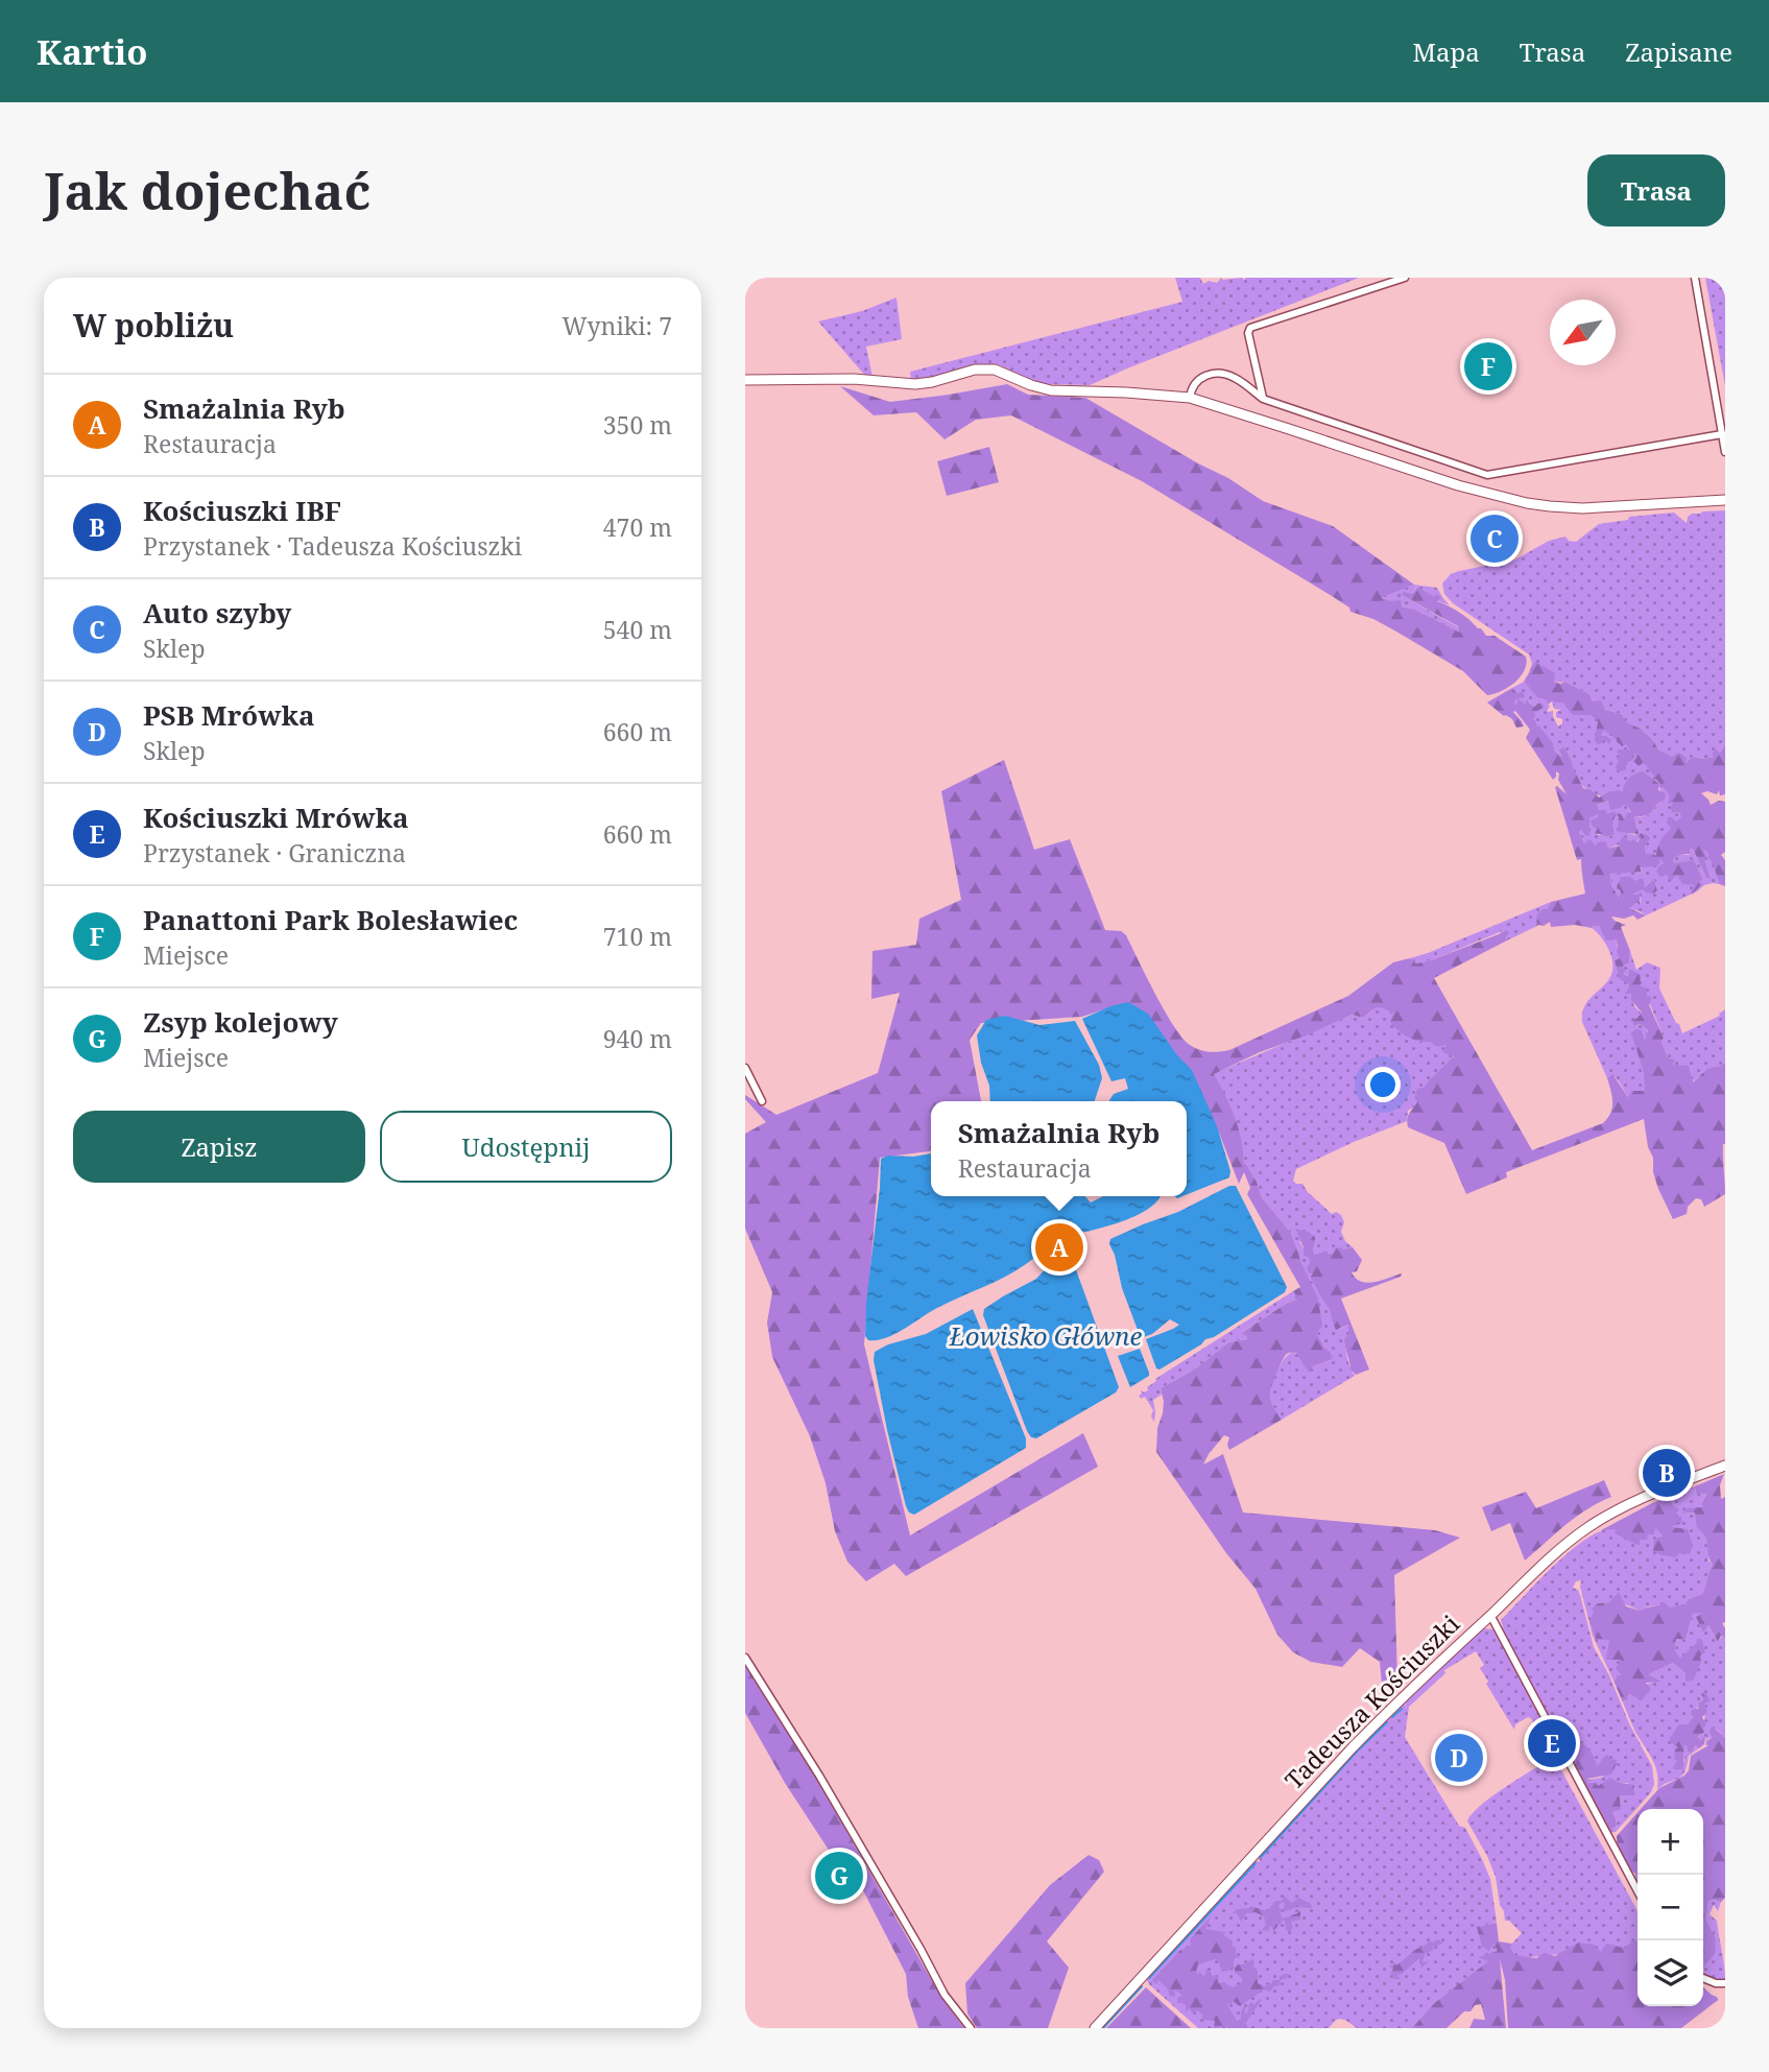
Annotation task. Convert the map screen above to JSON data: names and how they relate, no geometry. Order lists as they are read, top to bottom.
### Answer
{
  "streets": {
    "street": ["Tadeusza Kościuszki"]
  },
  "water": ["Łowisko Główne"],
  "north": "bottom left",
  "page": {
    "header": "Kartio",
    "nav": ["Mapa", "Trasa", "Zapisane"],
    "buttons": [
      "Trasa",
      ["Zapisz", "Udostępnij"]
    ],
    "title": "Jak dojechać",
    "heading": ["W pobliżu", "Wyniki: 7"],
    "pins": [
      "F",
      "C",
      "A",
      "B",
      "E",
      "D",
      "G"
    ],
    "list": [
      {
        "mark": "A",
        "name": "Smażalnia Ryb",
        "note": "Restauracja",
        "value": "350 m"
      },
      {
        "mark": "B",
        "name": "Kościuszki IBF",
        "note": "Przystanek · Tadeusza Kościuszki",
        "value": "470 m"
      },
      {
        "mark": "C",
        "name": "Auto szyby",
        "note": "Sklep",
        "value": "540 m"
      },
      {
        "mark": "D",
        "name": "PSB Mrówka",
        "note": "Sklep",
        "value": "660 m"
      },
      {
        "mark": "E",
        "name": "Kościuszki Mrówka",
        "note": "Przystanek · Graniczna",
        "value": "660 m"
      },
      {
        "mark": "F",
        "name": "Panattoni Park Bolesławiec",
        "note": "Miejsce",
        "value": "710 m"
      },
      {
        "mark": "G",
        "name": "Zsyp kolejowy",
        "note": "Miejsce",
        "value": "940 m"
      }
    ],
    "popup": ["Smażalnia Ryb", "Restauracja"],
    "map_buttons": ["+", "−"]
  }
}
